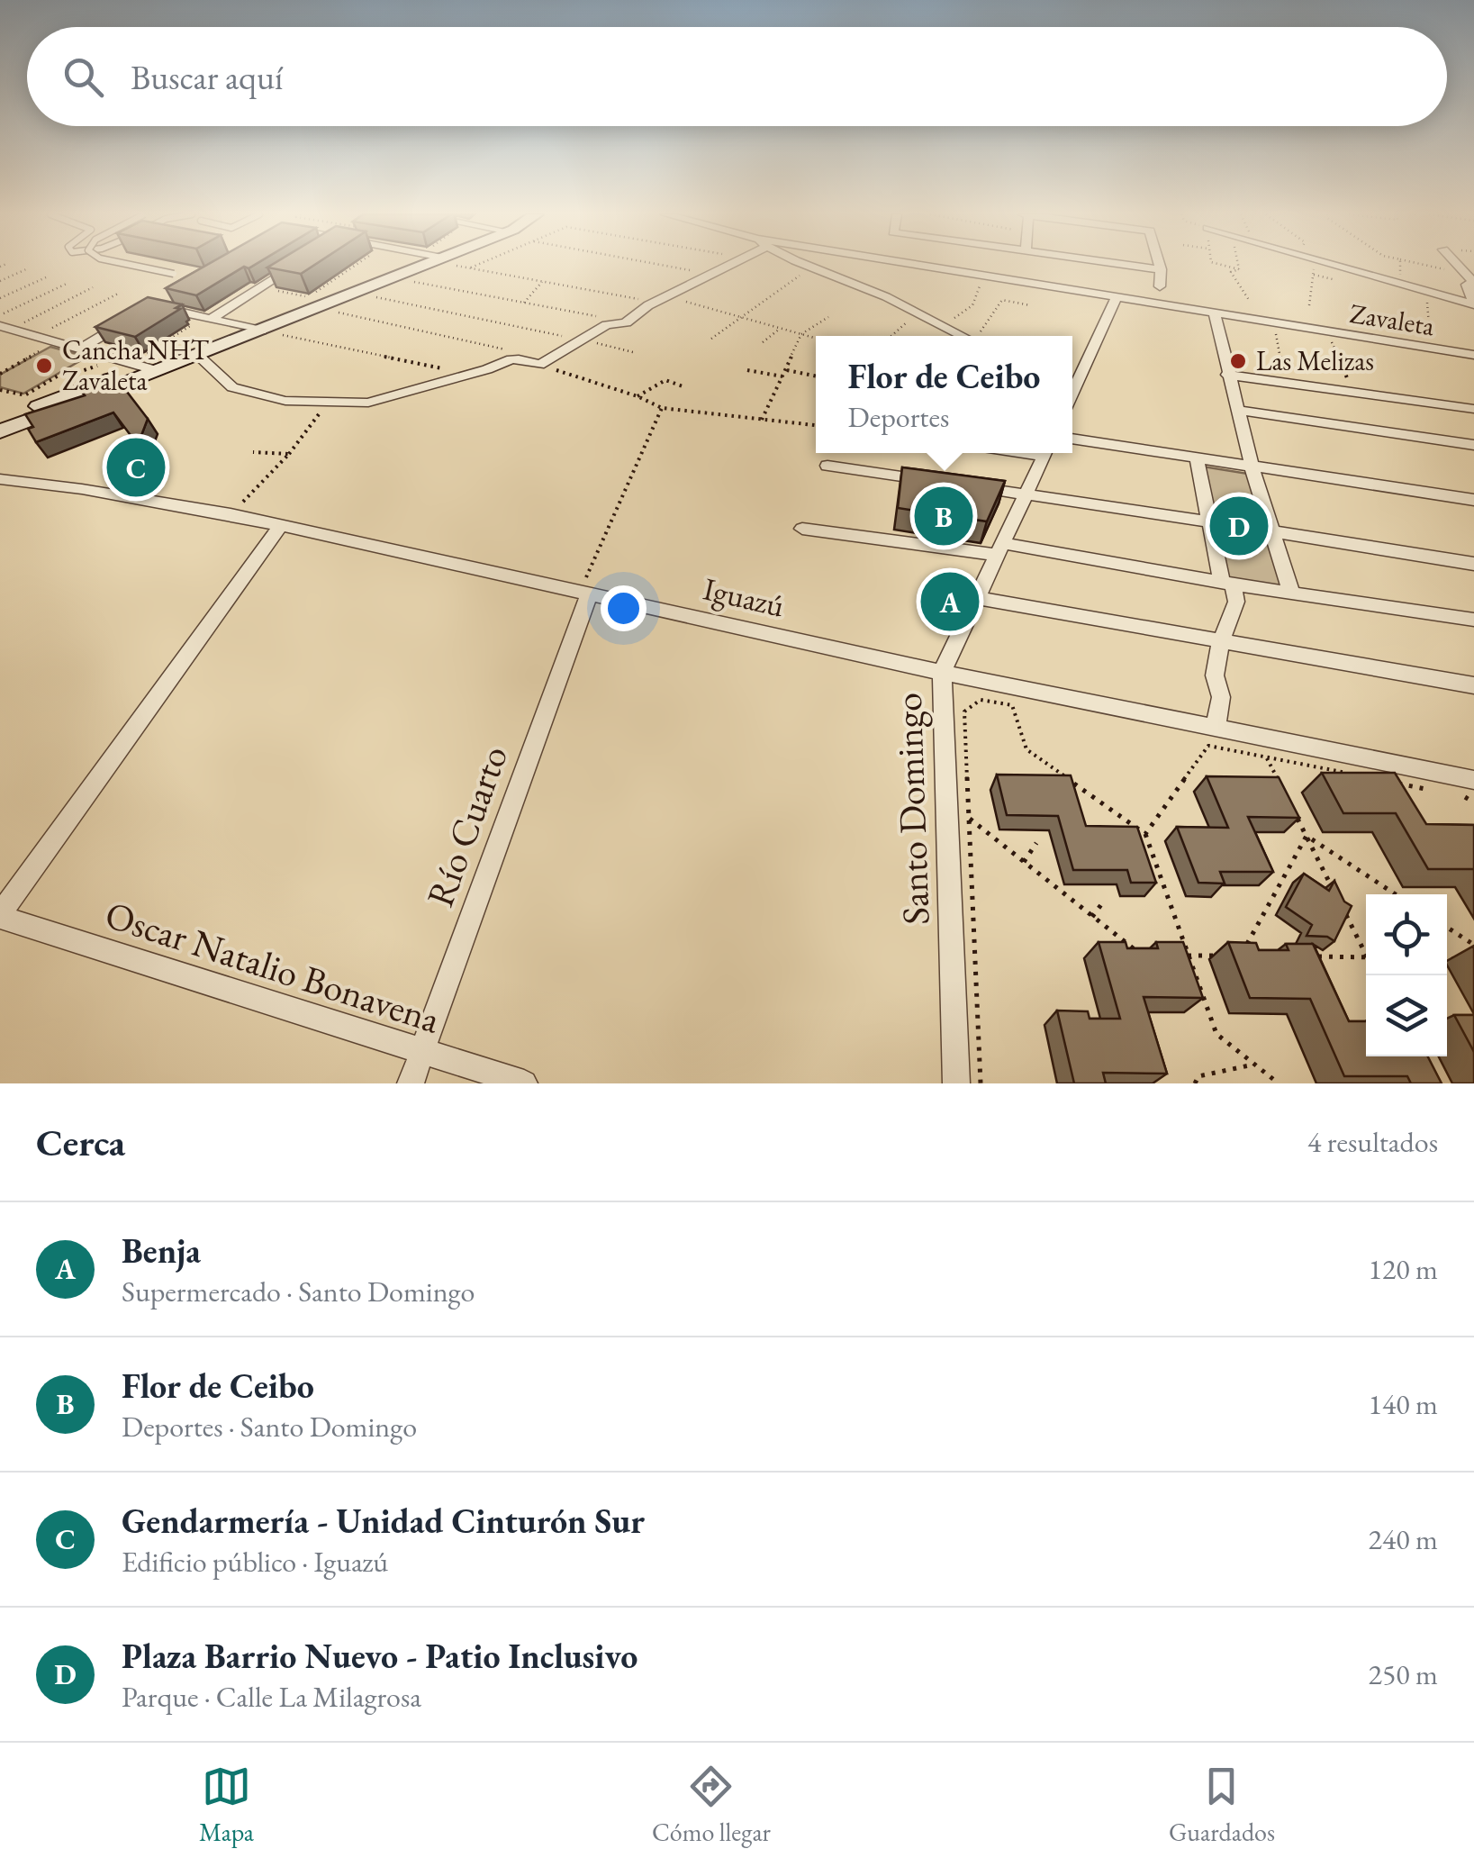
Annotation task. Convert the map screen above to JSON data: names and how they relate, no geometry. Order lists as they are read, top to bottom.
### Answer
{
  "streets": {
    "street": [
      "Zavaleta",
      "Iguazú",
      "Santo Domingo",
      "Río Cuarto",
      "Oscar Natalio Bonavena"
    ]
  },
  "crossings": [
    ["Iguazú", "Santo Domingo"],
    ["Iguazú", "Río Cuarto"],
    ["Río Cuarto", "Oscar Natalio Bonavena"]
  ],
  "places": ["Las Melizas", "Cancha NHT Zavaleta"],
  "page": {
    "search": "Buscar aquí",
    "popup": ["Flor de Ceibo", "Deportes"],
    "pins": [
      "C",
      "B",
      "D",
      "A"
    ],
    "heading": ["Cerca", "4 resultados"],
    "list": [
      {
        "mark": "A",
        "name": "Benja",
        "note": "Supermercado · Santo Domingo",
        "value": "120 m"
      },
      {
        "mark": "B",
        "name": "Flor de Ceibo",
        "note": "Deportes · Santo Domingo",
        "value": "140 m"
      },
      {
        "mark": "C",
        "name": "Gendarmería - Unidad Cinturón Sur",
        "note": "Edificio público · Iguazú",
        "value": "240 m"
      },
      {
        "mark": "D",
        "name": "Plaza Barrio Nuevo - Patio Inclusivo",
        "note": "Parque · Calle La Milagrosa",
        "value": "250 m"
      }
    ],
    "nav": ["Mapa", "Cómo llegar", "Guardados"]
  }
}
